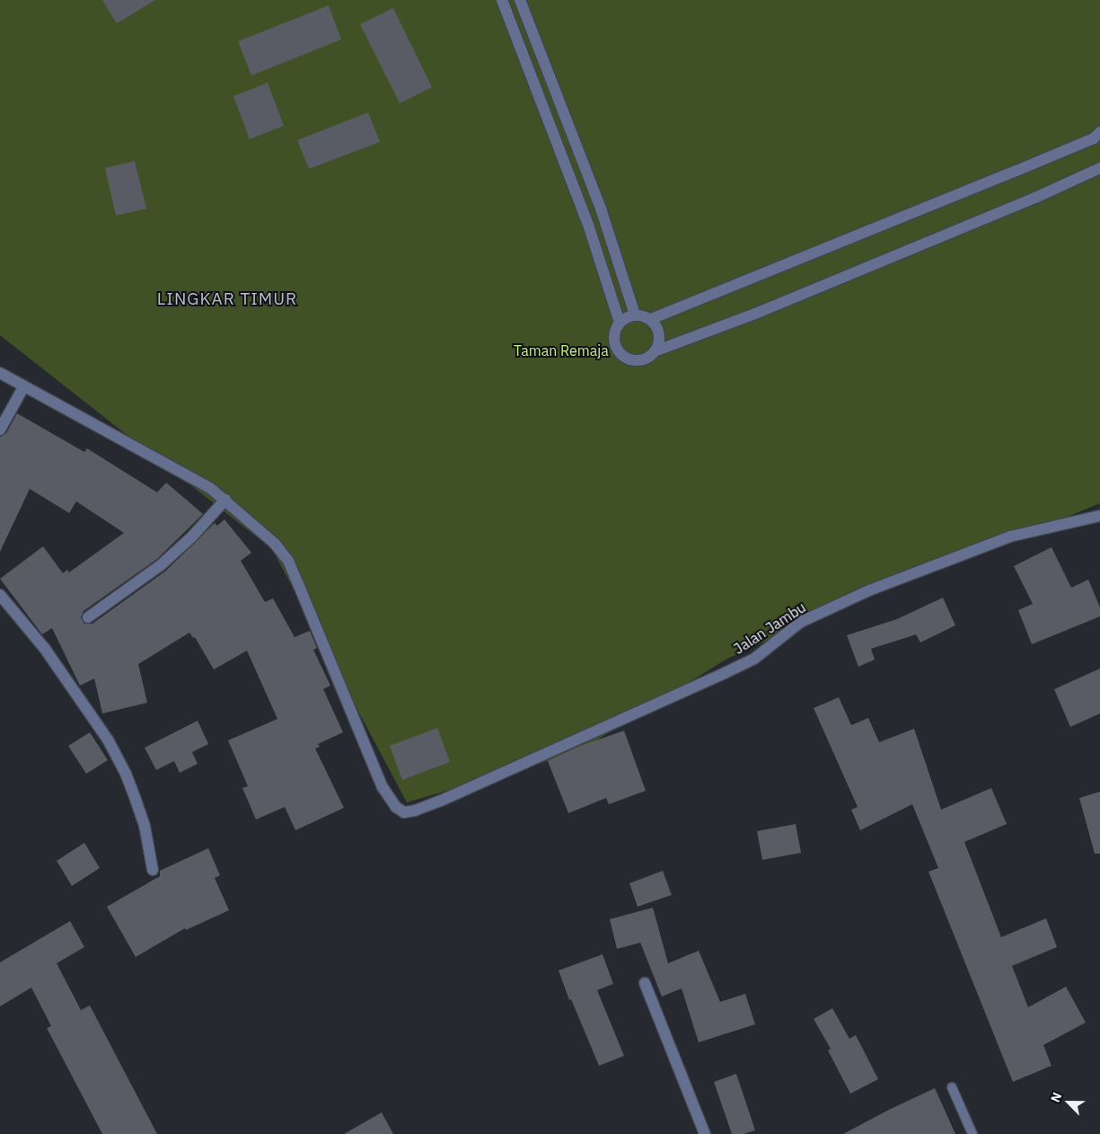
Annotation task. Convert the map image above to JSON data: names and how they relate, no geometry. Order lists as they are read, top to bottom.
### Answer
{
  "streets": {
    "street": ["Jalan Jambu"]
  },
  "districts": ["LINGKAR TIMUR"],
  "parks": ["Taman Remaja"],
  "north": "top left"
}
